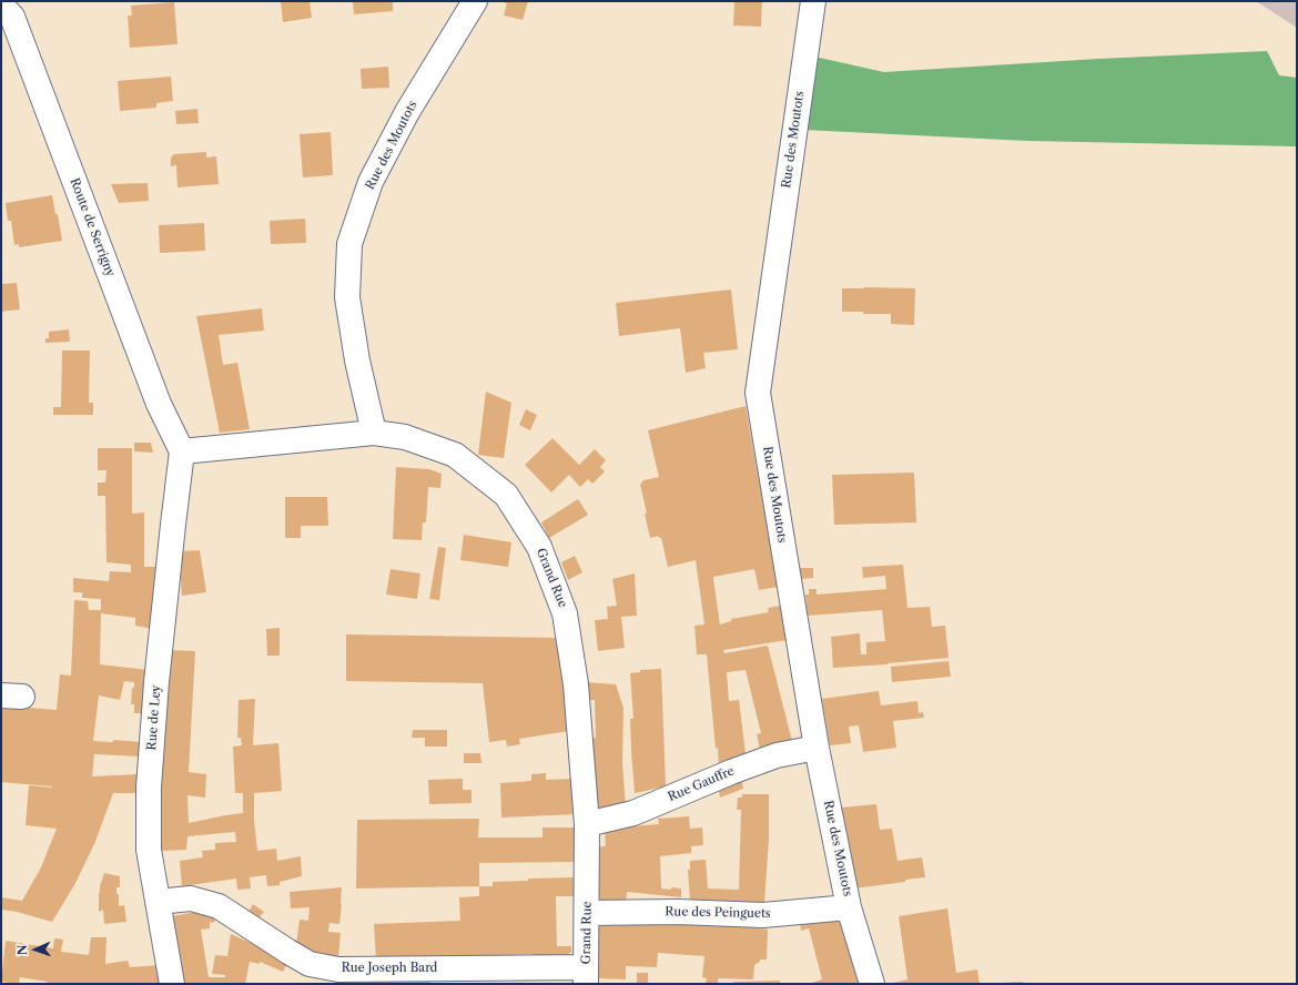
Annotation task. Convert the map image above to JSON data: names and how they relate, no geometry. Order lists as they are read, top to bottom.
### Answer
{
  "streets": {
    "street": [
      "Rue des Moutots",
      "Route de Serrigny",
      "Grand Rue",
      "Rue de Ley",
      "Rue Gauffre",
      "Rue des Peinguets",
      "Rue Joseph Bard"
    ]
  },
  "crossings": [
    ["Rue des Moutots", "Grand Rue"],
    ["Rue des Moutots", "Rue Gauffre"],
    ["Rue des Moutots", "Rue des Peinguets"],
    ["Route de Serrigny", "Grand Rue"],
    ["Route de Serrigny", "Rue de Ley"],
    ["Grand Rue", "Rue de Ley"],
    ["Grand Rue", "Rue Gauffre"],
    ["Grand Rue", "Rue des Peinguets"],
    ["Grand Rue", "Rue Joseph Bard"],
    ["Rue de Ley", "Rue Joseph Bard"]
  ],
  "north": "left"
}
